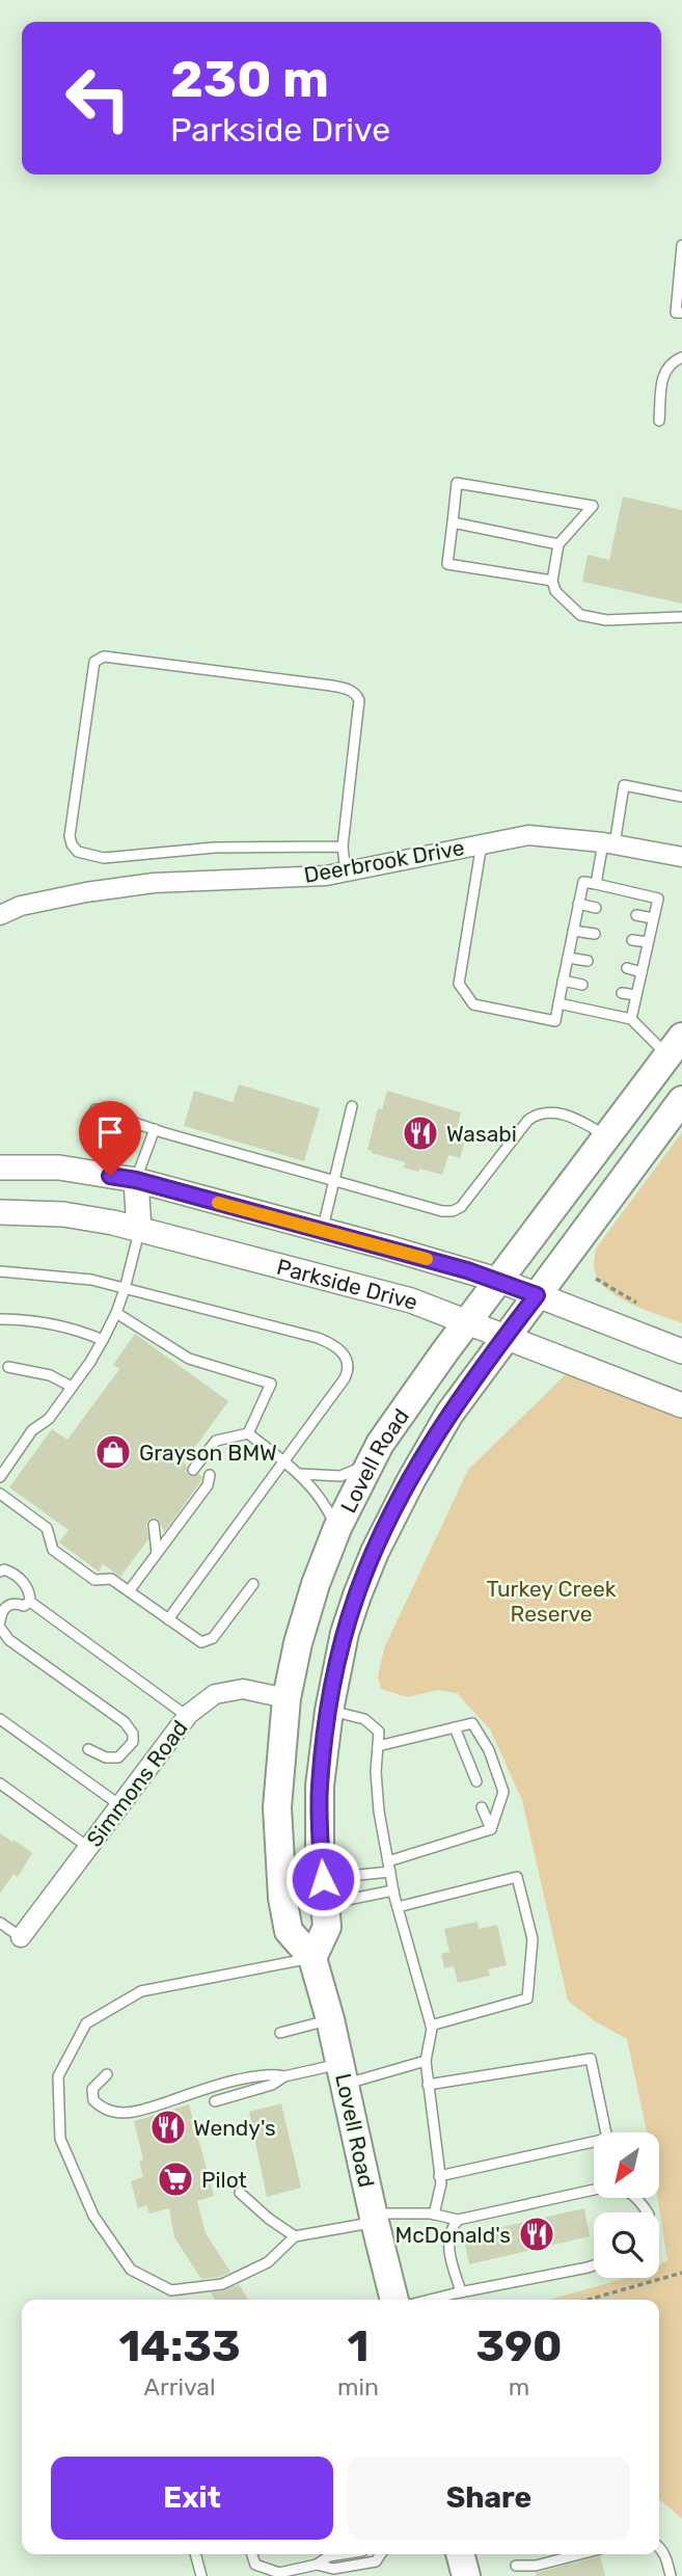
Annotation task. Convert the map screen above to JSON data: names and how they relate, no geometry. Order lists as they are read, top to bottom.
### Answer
{
  "streets": {
    "main road": ["Lovell Road"],
    "street": ["Deerbrook Drive", "Parkside Drive", "Simmons Road"]
  },
  "crossings": [
    ["Parkside Drive", "Lovell Road"],
    ["Lovell Road", "Simmons Road"]
  ],
  "parks": ["Turkey Creek Reserve"],
  "places": {
    "restaurant": ["Wasabi", "Wendy's", "McDonald's"],
    "shop": ["Grayson BMW"],
    "supermarket": ["Pilot"]
  },
  "north": "bottom left",
  "page": {
    "turn": ["230 m", "Parkside Drive"],
    "eta": [
      "14:33",
      "Arrival",
      "1",
      "min",
      "390",
      "m"
    ],
    "buttons": ["Exit", "Share"]
  }
}
